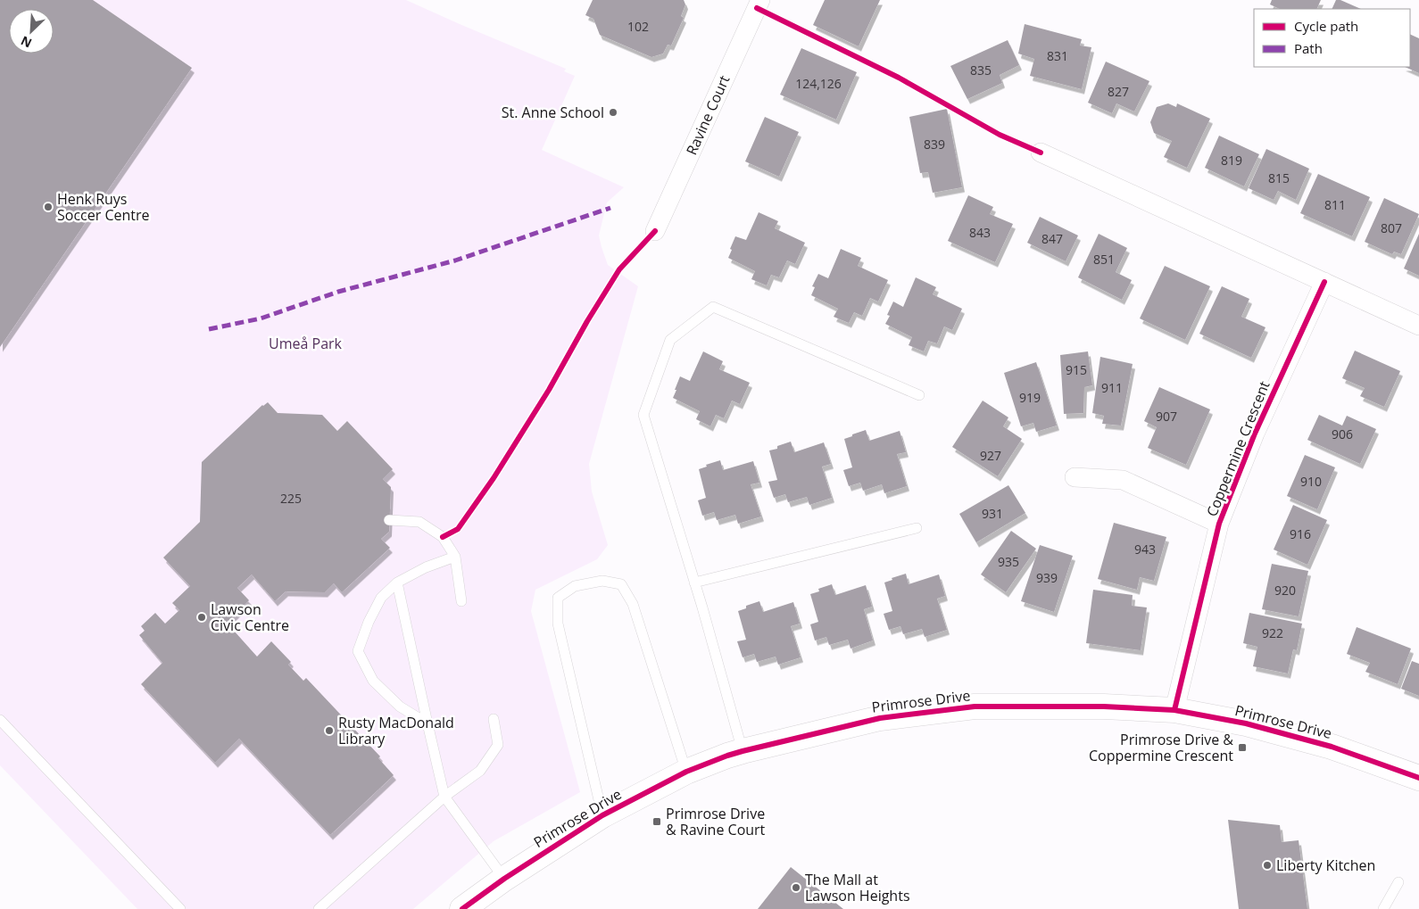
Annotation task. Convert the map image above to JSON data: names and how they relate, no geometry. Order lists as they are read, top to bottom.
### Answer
{
  "streets": {
    "street": ["Ravine Court", "Coppermine Crescent", "Primrose Drive"]
  },
  "crossings": [
    ["Coppermine Crescent", "Primrose Drive"]
  ],
  "parks": ["Umeå Park"],
  "places": {
    "other": [
      "St. Anne School",
      "Henk Ruys Soccer Centre",
      "Lawson Civic Centre",
      "Rusty MacDonald Library",
      "Liberty Kitchen",
      "The Mall at Lawson Heights"
    ],
    "transit": ["Primrose Drive & Coppermine Crescent", "Primrose Drive & Ravine Court"]
  },
  "house_numbers": [
    "102",
    "831",
    "835",
    "124,126",
    "827",
    "839",
    "819",
    "815",
    "811",
    "807",
    "843",
    "847",
    "851",
    "915",
    "911",
    "919",
    "907",
    "906",
    "927",
    "910",
    "225",
    "931",
    "916",
    "943",
    "935",
    "939",
    "920",
    "922"
  ],
  "legend": ["Cycle path", "Path"],
  "north": "bottom left"
}
